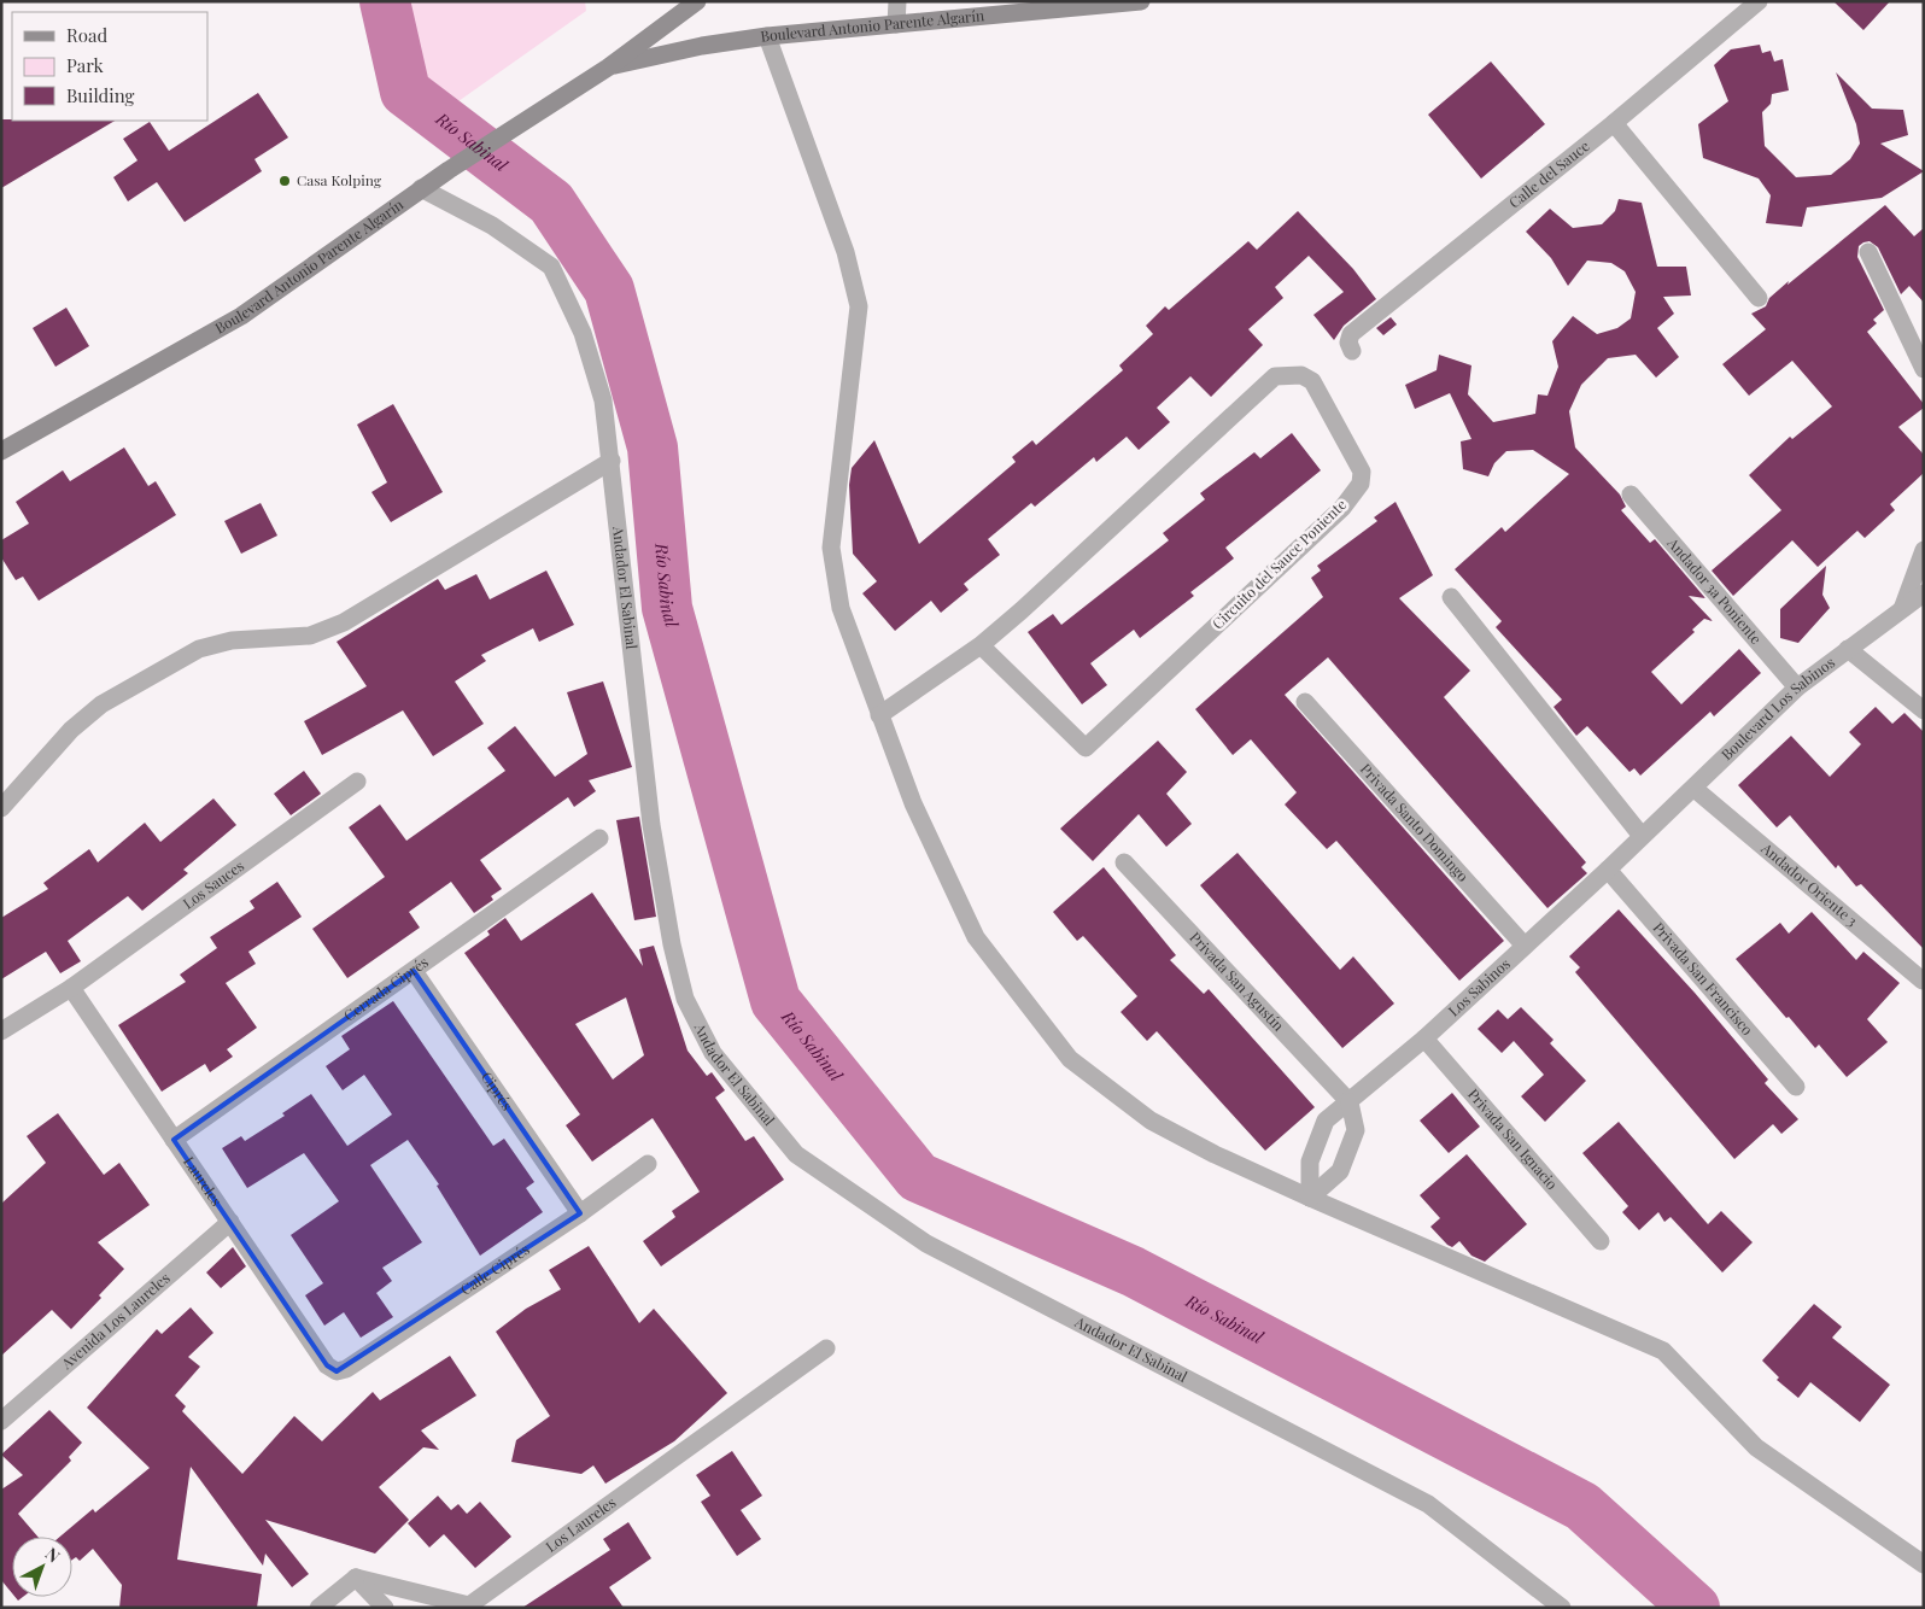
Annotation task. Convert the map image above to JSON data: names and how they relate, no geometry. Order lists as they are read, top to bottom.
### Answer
{
  "streets": {
    "main road": ["Boulevard Antonio Parente Algarín"],
    "street": [
      "Calle del Sauce",
      "Circuito del Sauce Poniente",
      "Andador El Sabinal",
      "Andador 3a Poniente",
      "Boulevard Los Sabinos",
      "Privada Santo Domingo",
      "Los Sauces",
      "Andador Oriente 3",
      "Privada San Francisco",
      "Privada San Agustín",
      "Los Sabinos",
      "Cerrada Ciprés",
      "Ciprés",
      "Privada San Ignacio",
      "Laureles",
      "Calle Ciprés",
      "Avenida Los Laureles",
      "Los Laureles"
    ]
  },
  "crossings": [
    ["Boulevard Antonio Parente Algarín", "Andador El Sabinal"],
    ["Andador 3a Poniente", "Boulevard Los Sabinos"],
    ["Boulevard Los Sabinos", "Andador Oriente 3"],
    ["Boulevard Los Sabinos", "Privada San Francisco"],
    ["Boulevard Los Sabinos", "Los Sabinos"],
    ["Privada Santo Domingo", "Los Sabinos"],
    ["Los Sauces", "Laureles"],
    ["Privada San Francisco", "Los Sabinos"],
    ["Privada San Agustín", "Los Sabinos"],
    ["Los Sabinos", "Privada San Ignacio"],
    ["Cerrada Ciprés", "Ciprés"],
    ["Cerrada Ciprés", "Laureles"],
    ["Ciprés", "Calle Ciprés"],
    ["Laureles", "Calle Ciprés"],
    ["Laureles", "Avenida Los Laureles"]
  ],
  "water": ["Río Sabinal"],
  "places": ["Casa Kolping"],
  "legend": ["Road", "Park", "Building"],
  "north": "top right"
}
